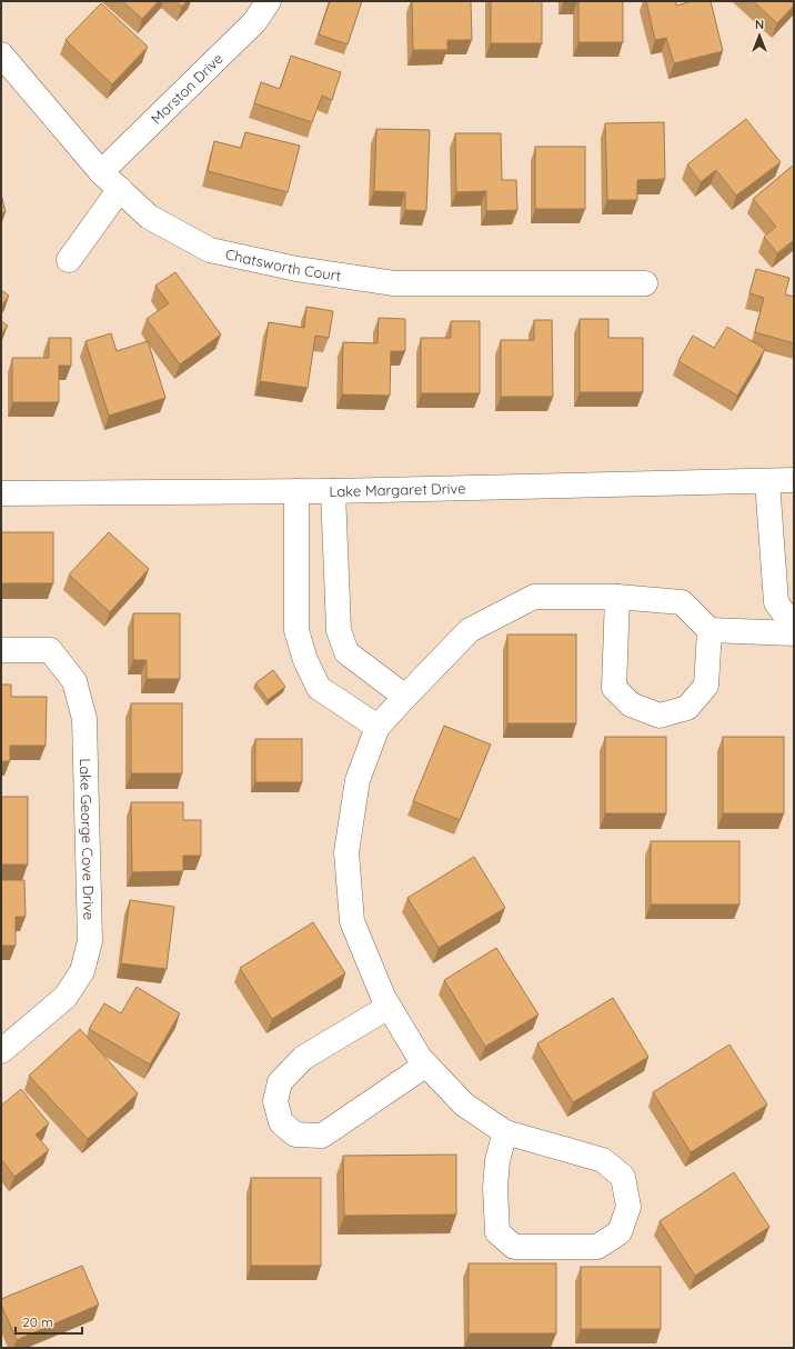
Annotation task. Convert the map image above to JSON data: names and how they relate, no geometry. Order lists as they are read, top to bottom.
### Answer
{
  "streets": {
    "street": [
      "Marston Drive",
      "Chatsworth Court",
      "Lake Margaret Drive",
      "Lake George Cove Drive"
    ]
  },
  "crossings": [
    ["Marston Drive", "Chatsworth Court"]
  ],
  "scale_bar": "20 m",
  "north": "top"
}
